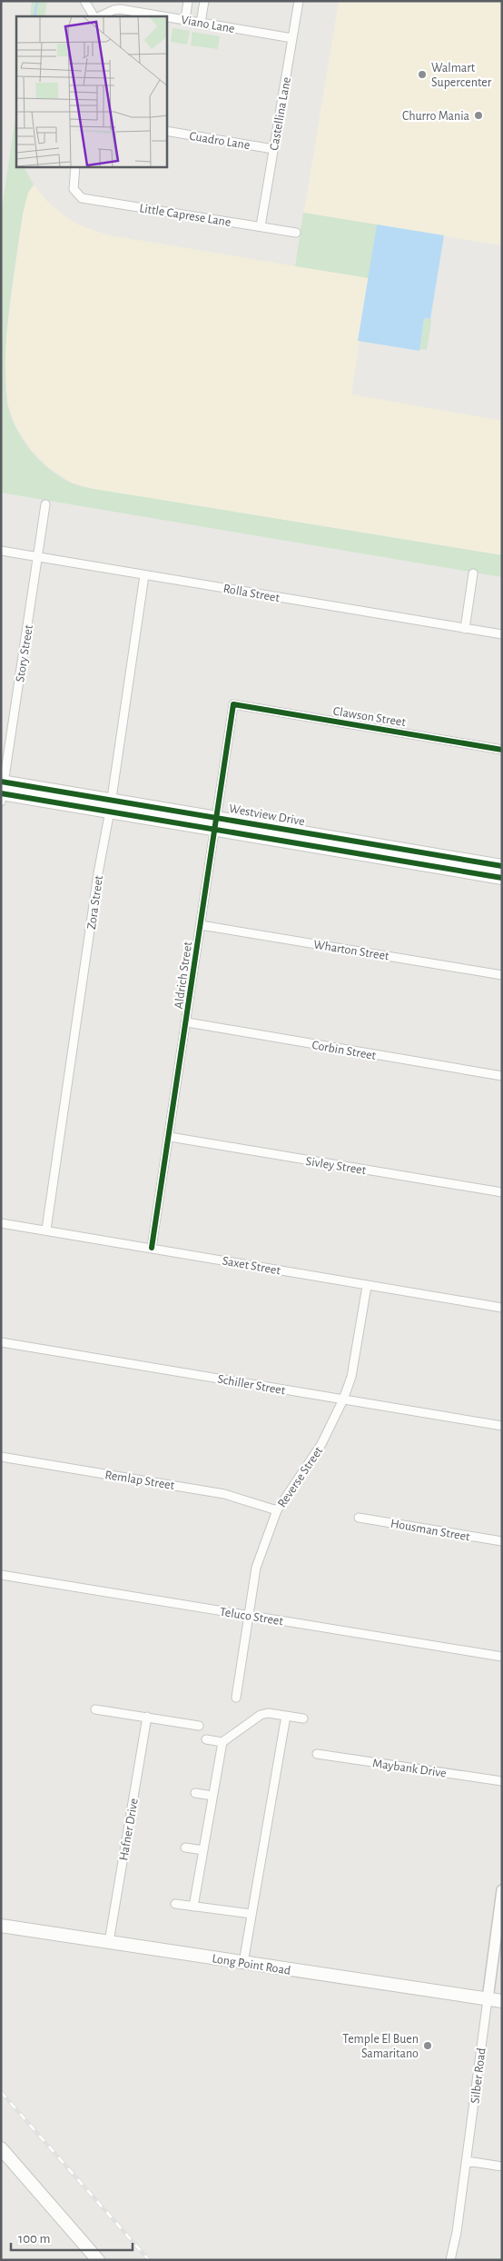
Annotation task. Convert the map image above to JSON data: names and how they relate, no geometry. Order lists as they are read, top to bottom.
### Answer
{
  "streets": {
    "main road": ["Westview Drive", "Long Point Road"],
    "street": [
      "Viano Lane",
      "Castellina Lane",
      "Cuadro Lane",
      "Little Caprese Lane",
      "Rolla Street",
      "Story Street",
      "Clawson Street",
      "Zora Street",
      "Wharton Street",
      "Aldrich Street",
      "Corbin Street",
      "Sivley Street",
      "Saxet Street",
      "Schiller Street",
      "Reverse Street",
      "Remlap Street",
      "Housman Street",
      "Teluco Street",
      "Maybank Drive",
      "Hafner Drive",
      "Silber Road"
    ]
  },
  "crossings": [
    ["Viano Lane", "Castellina Lane"],
    ["Castellina Lane", "Cuadro Lane"],
    ["Castellina Lane", "Little Caprese Lane"],
    ["Rolla Street", "Story Street"],
    ["Rolla Street", "Zora Street"],
    ["Story Street", "Westview Drive"],
    ["Clawson Street", "Aldrich Street"],
    ["Westview Drive", "Zora Street"],
    ["Westview Drive", "Aldrich Street"],
    ["Zora Street", "Saxet Street"],
    ["Wharton Street", "Aldrich Street"],
    ["Aldrich Street", "Corbin Street"],
    ["Aldrich Street", "Sivley Street"],
    ["Aldrich Street", "Saxet Street"],
    ["Saxet Street", "Reverse Street"],
    ["Schiller Street", "Reverse Street"],
    ["Reverse Street", "Remlap Street"],
    ["Reverse Street", "Teluco Street"],
    ["Hafner Drive", "Long Point Road"],
    ["Long Point Road", "Silber Road"]
  ],
  "places": ["Walmart Supercenter", "Churro Mania", "Temple El Buen Samaritano"],
  "scale_bar": "100 m"
}
